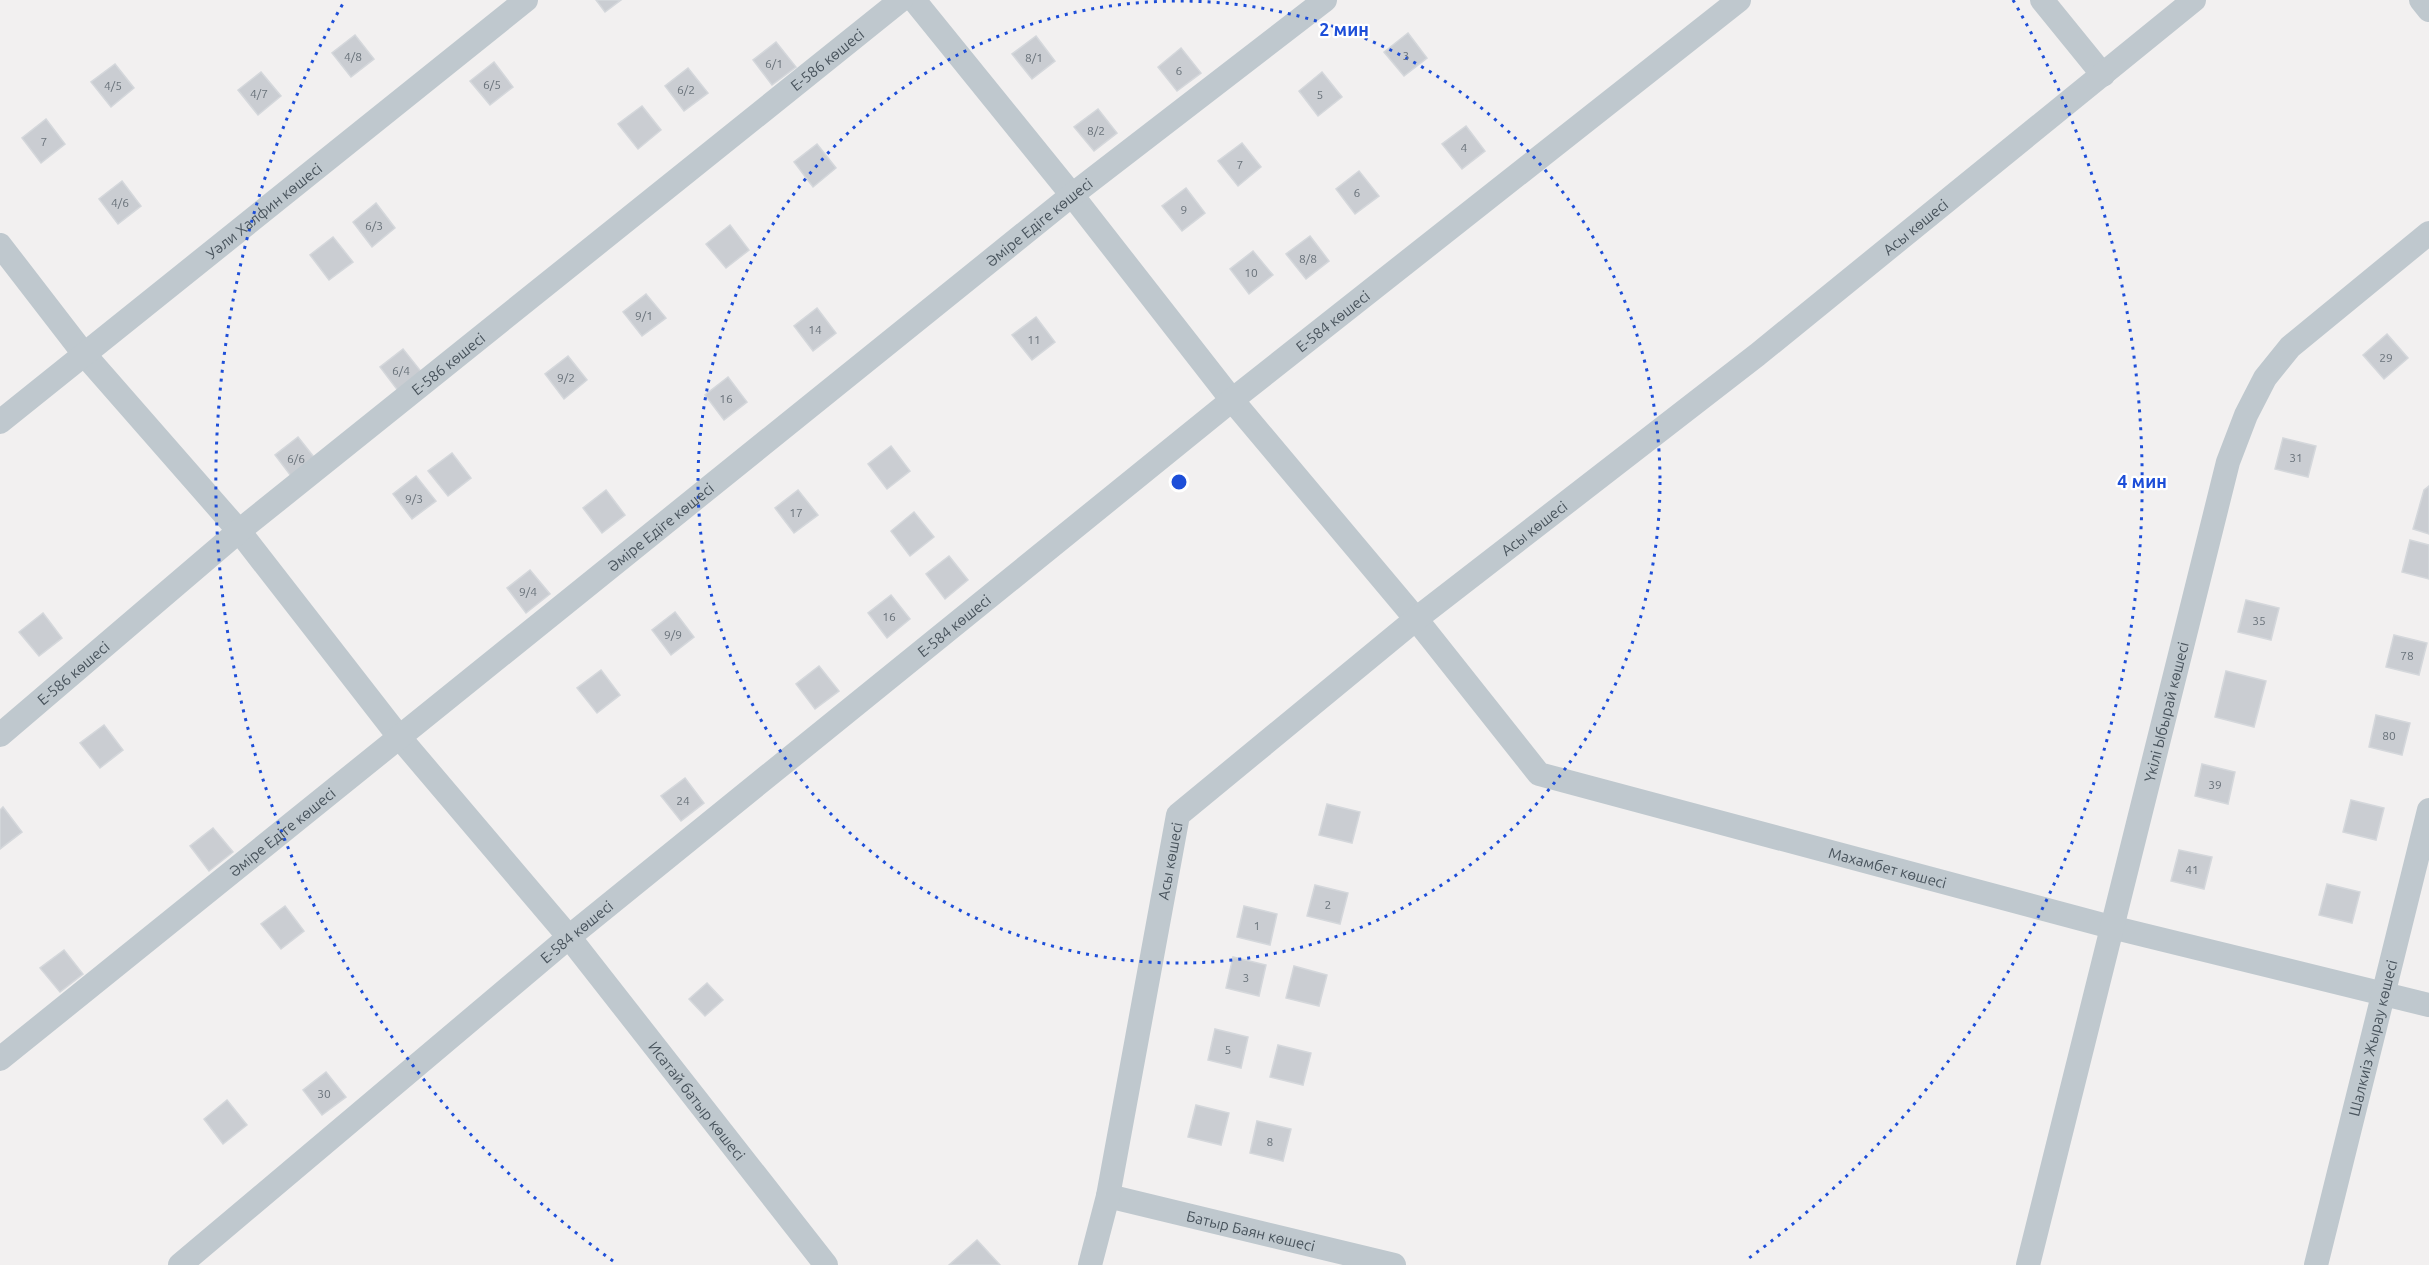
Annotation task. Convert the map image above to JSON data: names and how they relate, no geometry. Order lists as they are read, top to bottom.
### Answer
{
  "streets": {
    "street": [
      "Е-586 көшесі",
      "Уәли Халфин көшесі",
      "Әміре Едіге көшесі",
      "Асы көшесі",
      "Е-584 көшесі",
      "Үкілі Ыбырай көшесі",
      "Махамбет көшесі",
      "Шалкиіз Жырау көшесі",
      "Исатай батыр көшесі",
      "Батыр Баян көшесі"
    ]
  },
  "crossings": [
    ["Е-586 көшесі", "Исатай батыр көшесі"],
    ["Уәли Халфин көшесі", "Исатай батыр көшесі"],
    ["Әміре Едіге көшесі", "Махамбет көшесі"],
    ["Әміре Едіге көшесі", "Исатай батыр көшесі"],
    ["Асы көшесі", "Махамбет көшесі"],
    ["Асы көшесі", "Батыр Баян көшесі"],
    ["Е-584 көшесі", "Махамбет көшесі"],
    ["Е-584 көшесі", "Исатай батыр көшесі"],
    ["Үкілі Ыбырай көшесі", "Махамбет көшесі"],
    ["Махамбет көшесі", "Шалкиіз Жырау көшесі"]
  ],
  "house_numbers": [
    "3",
    "4/8",
    "8/1",
    "6/1",
    "6",
    "6/5",
    "4/5",
    "6/2",
    "4/7",
    "5",
    "8/2",
    "7",
    "4",
    "7",
    "6",
    "4/6",
    "9",
    "6/3",
    "8/8",
    "10",
    "9/1",
    "14",
    "11",
    "29",
    "6/4",
    "9/2",
    "16",
    "31",
    "6/6",
    "9/3",
    "17",
    "9/4",
    "16",
    "35",
    "9/9",
    "78",
    "80",
    "39",
    "24",
    "41",
    "2",
    "1",
    "3",
    "5",
    "30",
    "8"
  ],
  "rings": ["2 мин", "4 мин"]
}
